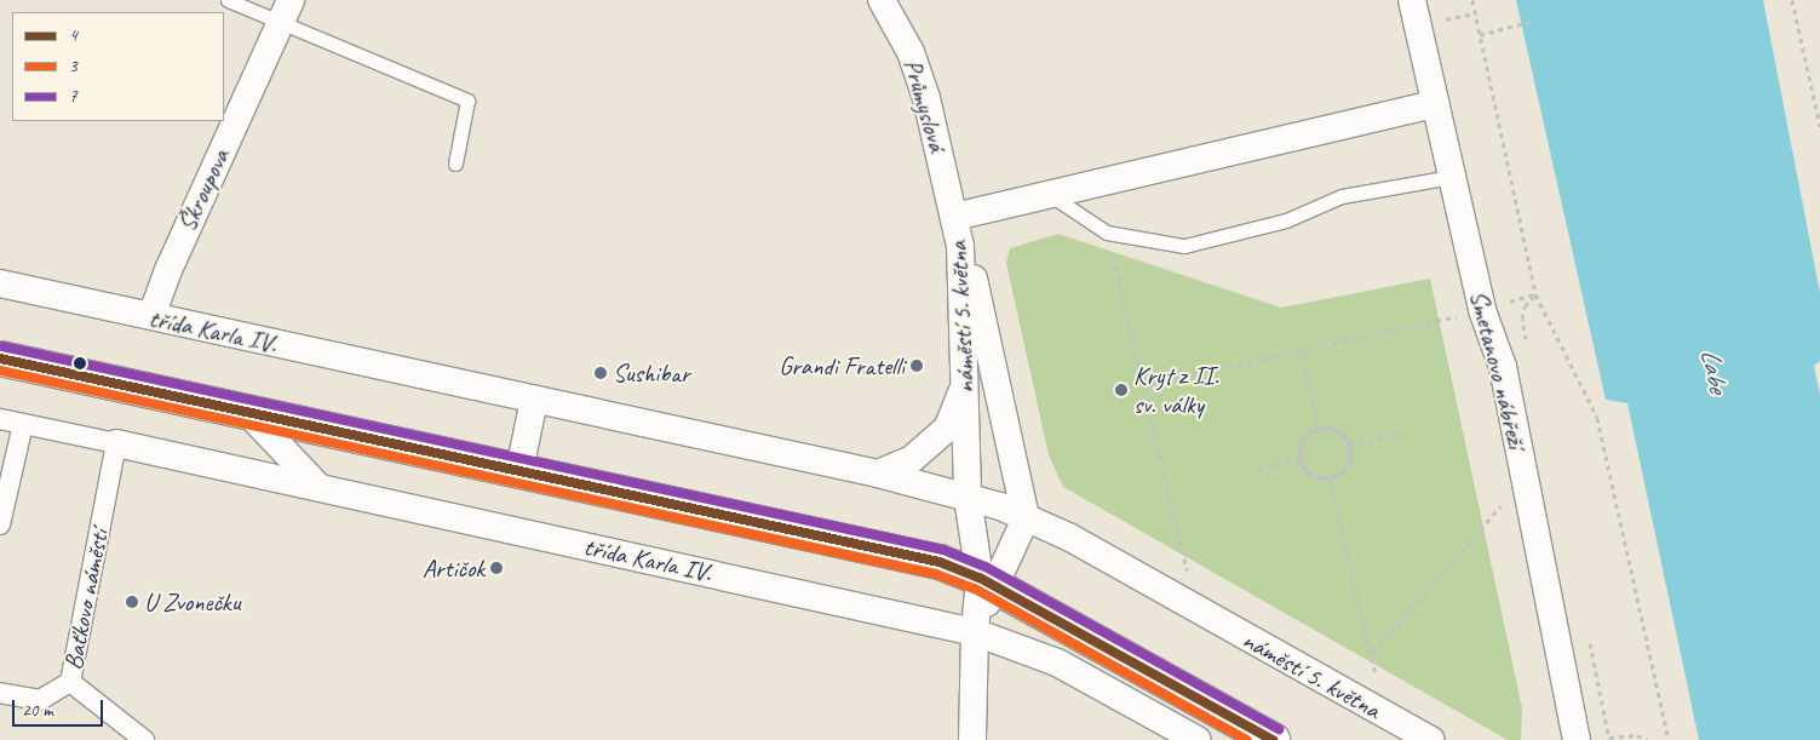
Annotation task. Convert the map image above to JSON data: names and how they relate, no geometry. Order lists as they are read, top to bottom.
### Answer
{
  "streets": {
    "street": [
      "Průmyslová",
      "Škroupova",
      "náměstí 5. května",
      "třída Karla IV.",
      "Smetanovo nábřeží",
      "Baťkovo náměstí"
    ]
  },
  "crossings": [
    ["Průmyslová", "náměstí 5. května"],
    ["Škroupova", "třída Karla IV."],
    ["náměstí 5. května", "třída Karla IV."],
    ["náměstí 5. května", "Smetanovo nábřeží"],
    ["třída Karla IV.", "Baťkovo náměstí"]
  ],
  "water": ["Labe"],
  "places": [
    "Grandi Fratelli",
    "Sushibar",
    "Kryt z II. sv. války",
    "Artičok",
    "U Zvonečku"
  ],
  "lines": ["transit line 7", "transit line 4", "transit line 3"],
  "legend": ["4", "3", "7"],
  "scale_bar": "20 m"
}
